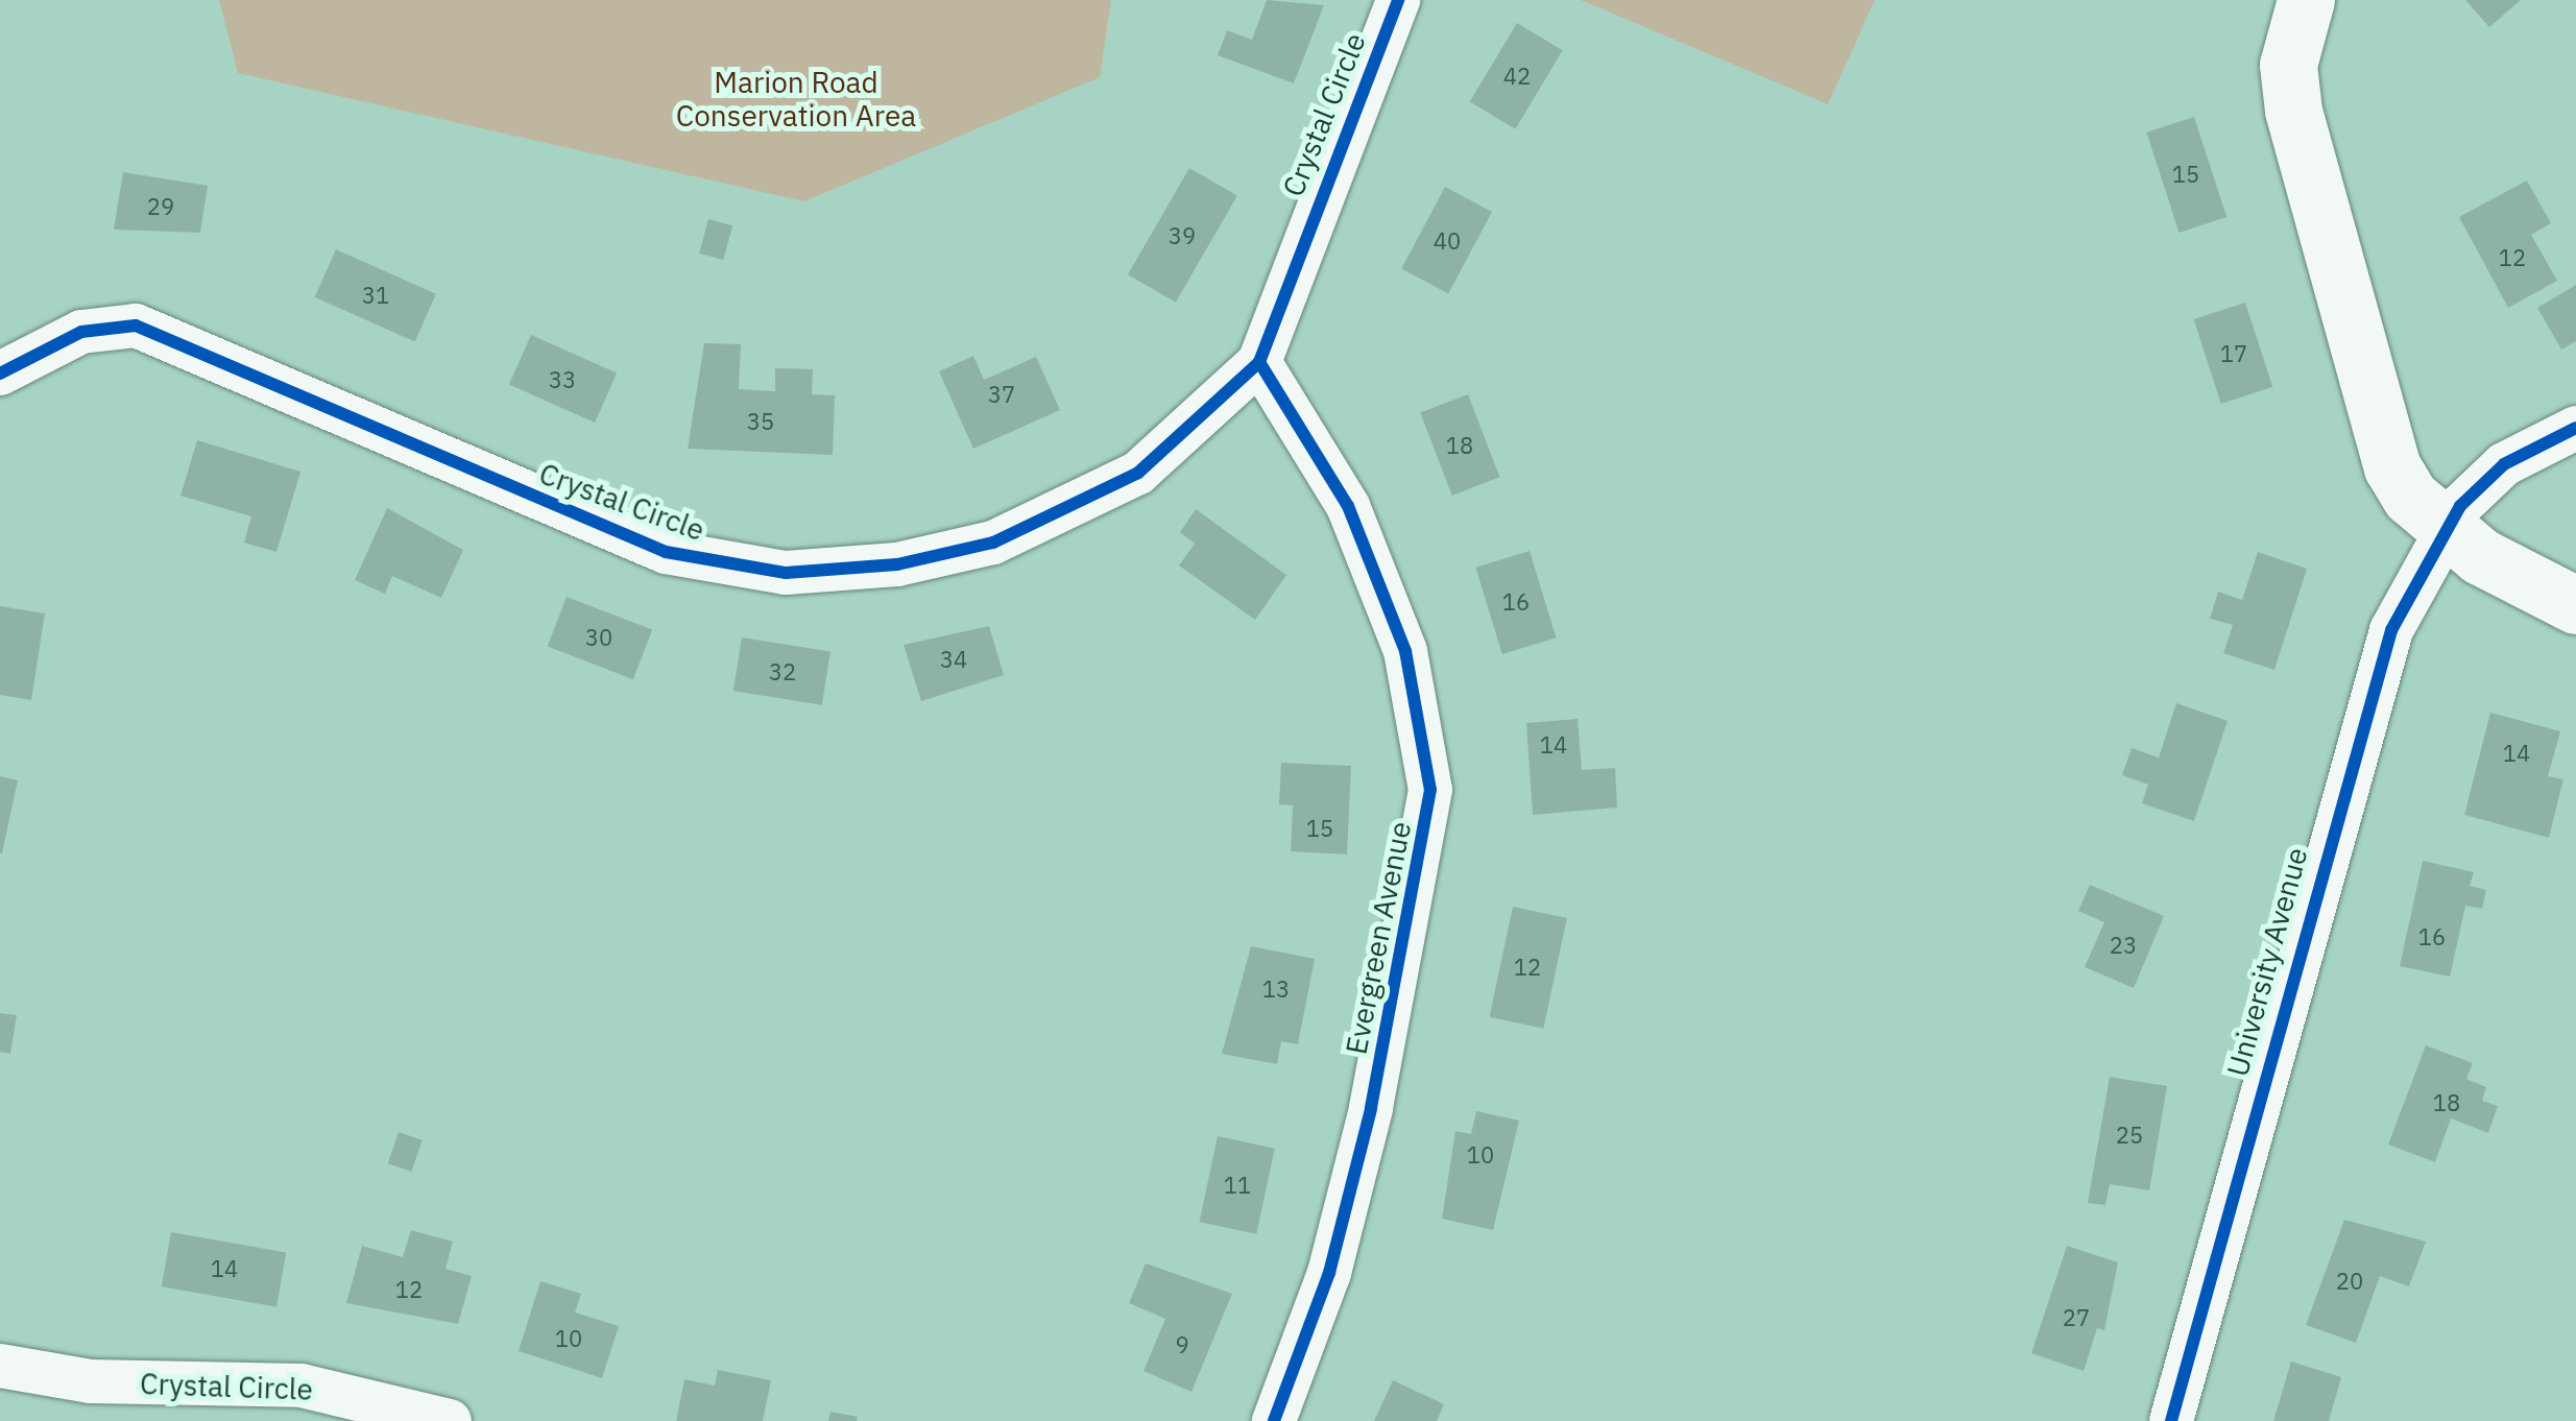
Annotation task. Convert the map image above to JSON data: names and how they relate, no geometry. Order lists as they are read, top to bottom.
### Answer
{
  "streets": {
    "street": ["Crystal Circle", "Evergreen Avenue", "University Avenue"]
  },
  "crossings": [
    ["Crystal Circle", "Evergreen Avenue"]
  ],
  "parks": ["Marion Road Conservation Area"],
  "house_numbers": [
    "42",
    "15",
    "29",
    "39",
    "40",
    "12",
    "31",
    "17",
    "33",
    "37",
    "35",
    "18",
    "16",
    "30",
    "34",
    "32",
    "14",
    "14",
    "15",
    "16",
    "23",
    "12",
    "13",
    "18",
    "25",
    "10",
    "11",
    "14",
    "20",
    "12",
    "27",
    "10",
    "9"
  ]
}
